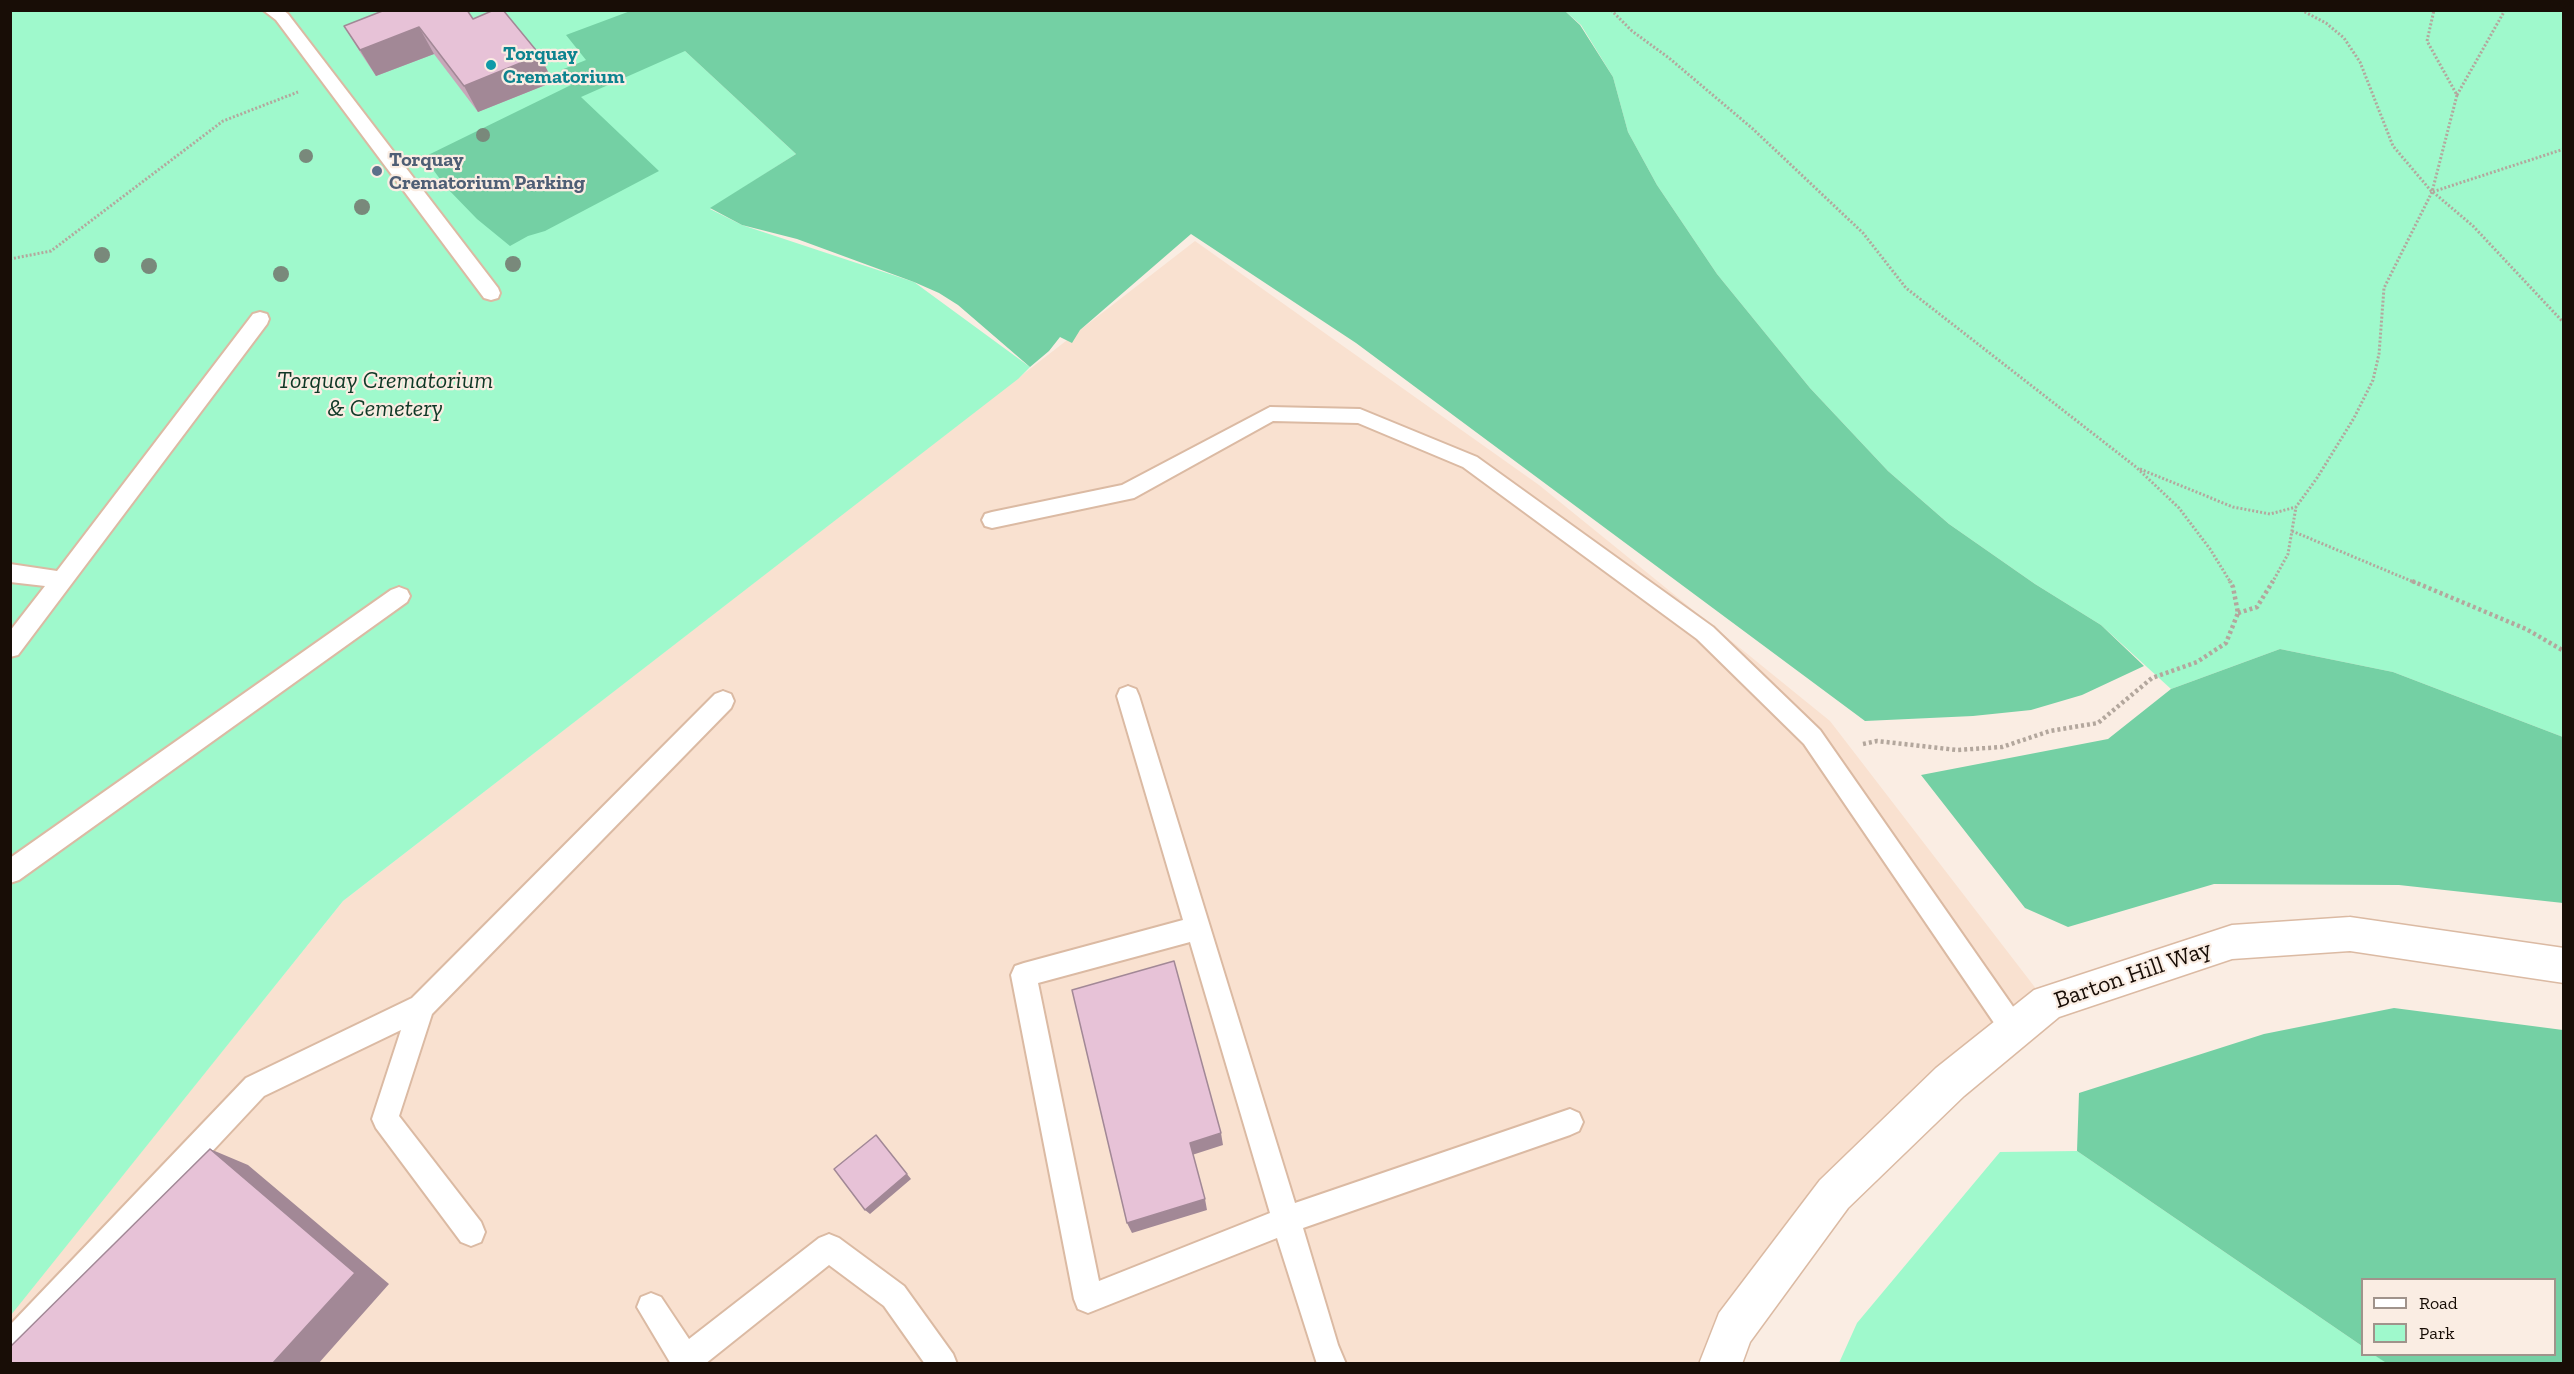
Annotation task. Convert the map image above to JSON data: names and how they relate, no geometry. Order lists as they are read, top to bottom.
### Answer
{
  "streets": {
    "street": ["Barton Hill Way"]
  },
  "parks": ["Torquay Crematorium & Cemetery"],
  "places": ["Torquay Crematorium", "Torquay Crematorium Parking"],
  "legend": ["Road", "Park"]
}
